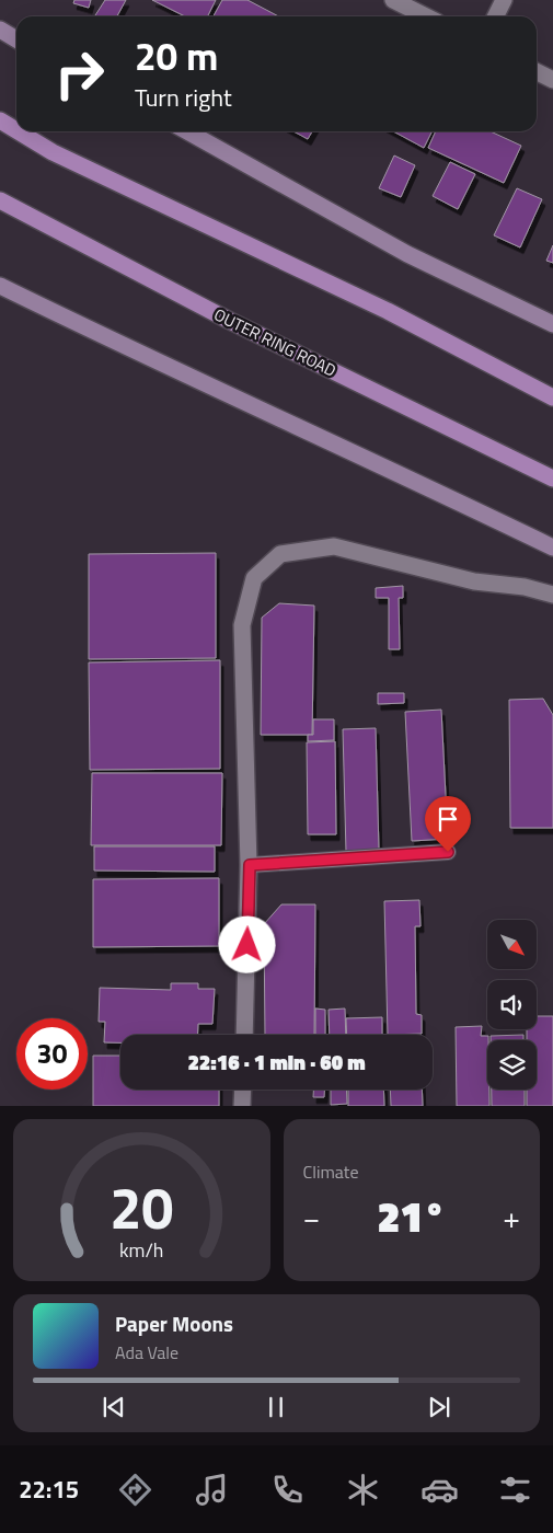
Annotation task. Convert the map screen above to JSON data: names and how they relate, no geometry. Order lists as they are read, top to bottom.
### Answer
{
  "streets": {
    "main road": ["OUTER RING ROAD"]
  },
  "north": "bottom right",
  "page": {
    "turn": ["20 m", "Turn right"],
    "limit": "30",
    "trip": "22:16 · 1 min · 60 m",
    "tile": "Climate",
    "heat": ["−", "21°", "+"],
    "song": ["Paper Moons", "Ada Vale"],
    "tabs": "22:15",
    "gauge": ["20", "km/h"]
  }
}
